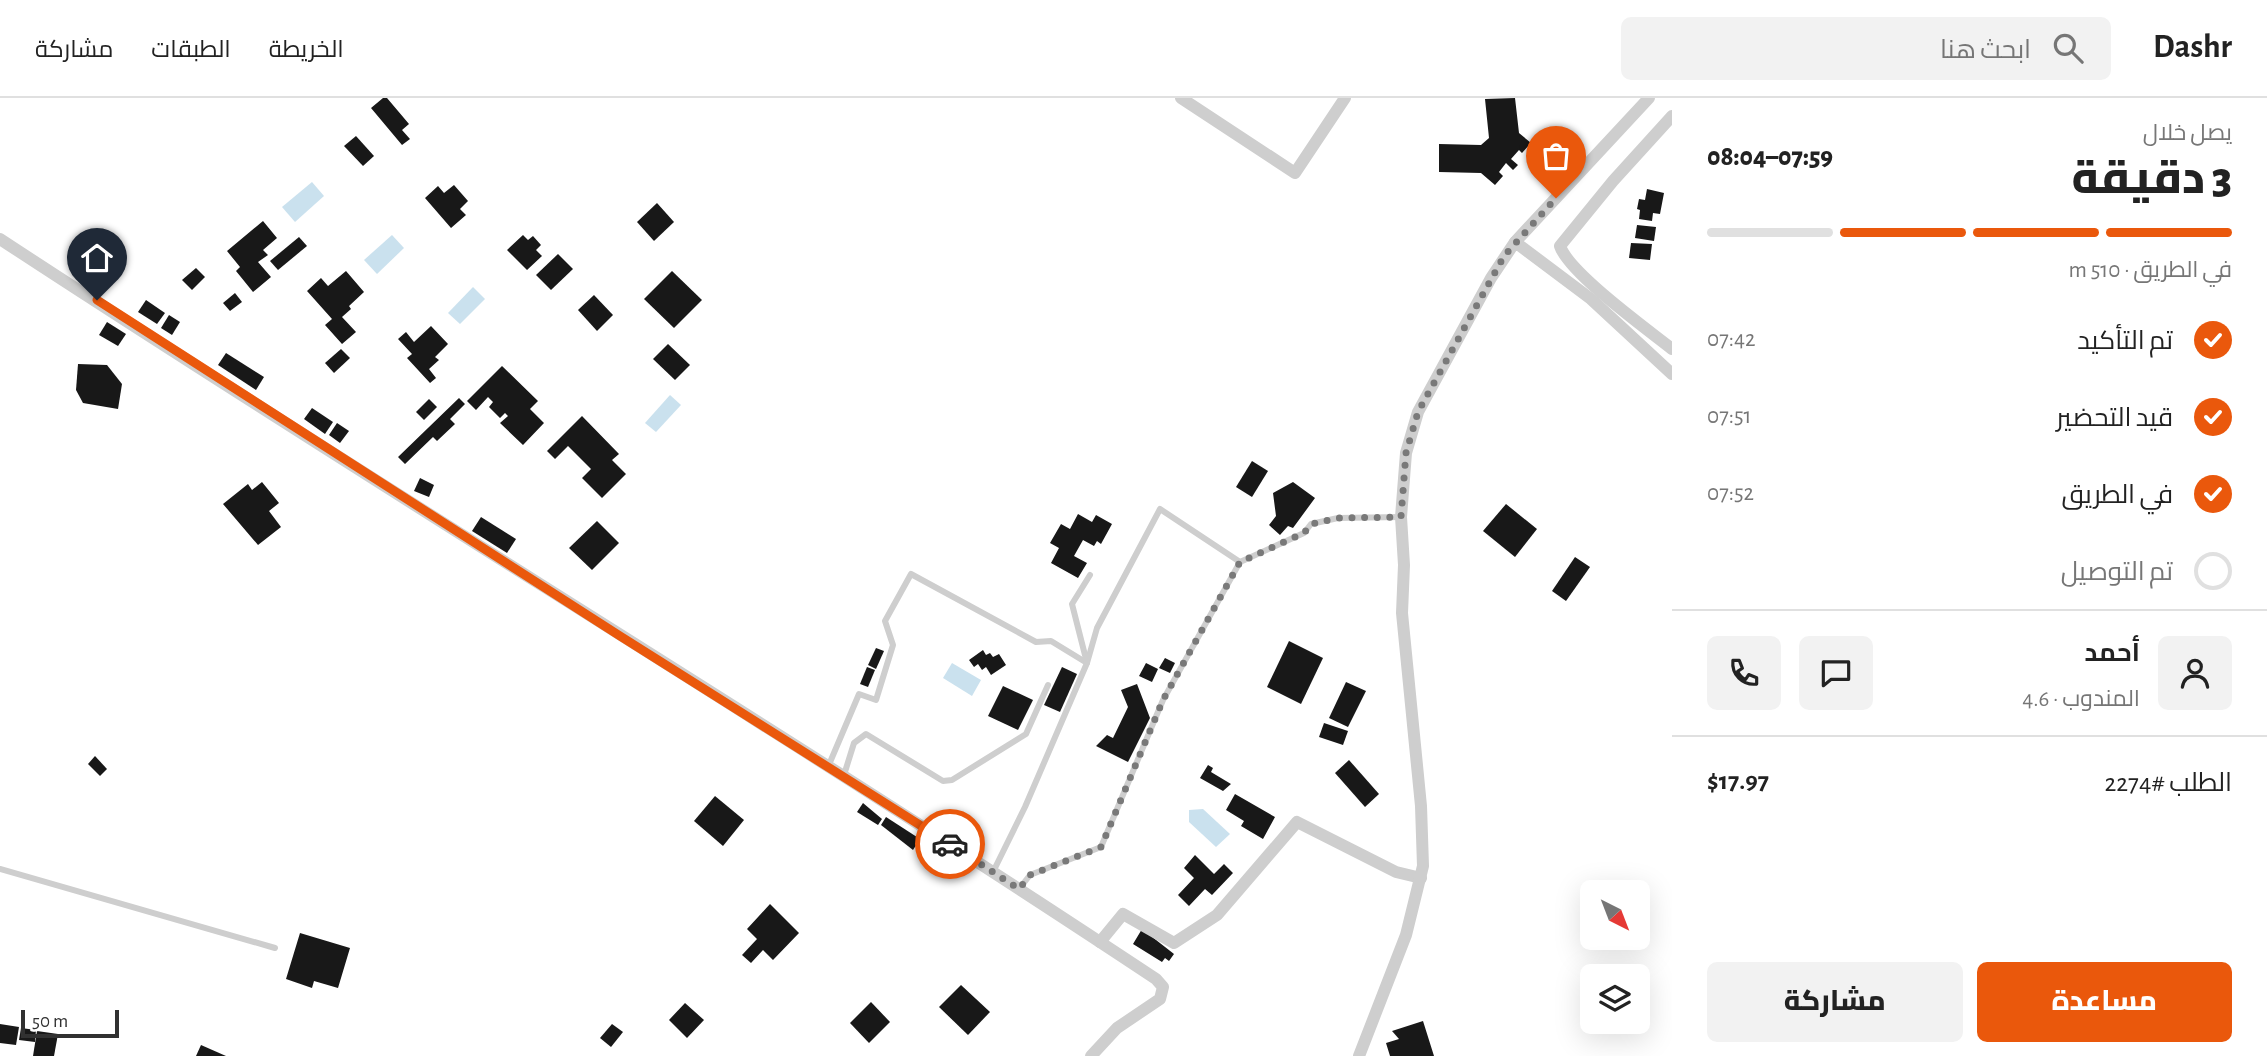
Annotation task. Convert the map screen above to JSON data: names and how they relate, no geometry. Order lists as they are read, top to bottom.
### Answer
{
  "scale_bar": "50 m",
  "north": "bottom right",
  "page": {
    "header": "Dashr",
    "search": "ابحث هنا",
    "nav": ["الخريطة", "الطبقات", "مشاركة"],
    "heading": ["3 دقيقة", "يصل خلال", "07:59–08:04"],
    "panel": [
      "أحمد",
      "المندوب · 4.6",
      "الطلب #2274",
      "$17.97"
    ],
    "bar": "في الطريق · 510 m",
    "list": [
      ["تم التأكيد", "07:42"],
      ["قيد التحضير", "07:51"],
      ["في الطريق", "07:52"],
      "تم التوصيل"
    ],
    "buttons": ["مساعدة", "مشاركة"],
    "scale": "50 m"
  }
}
